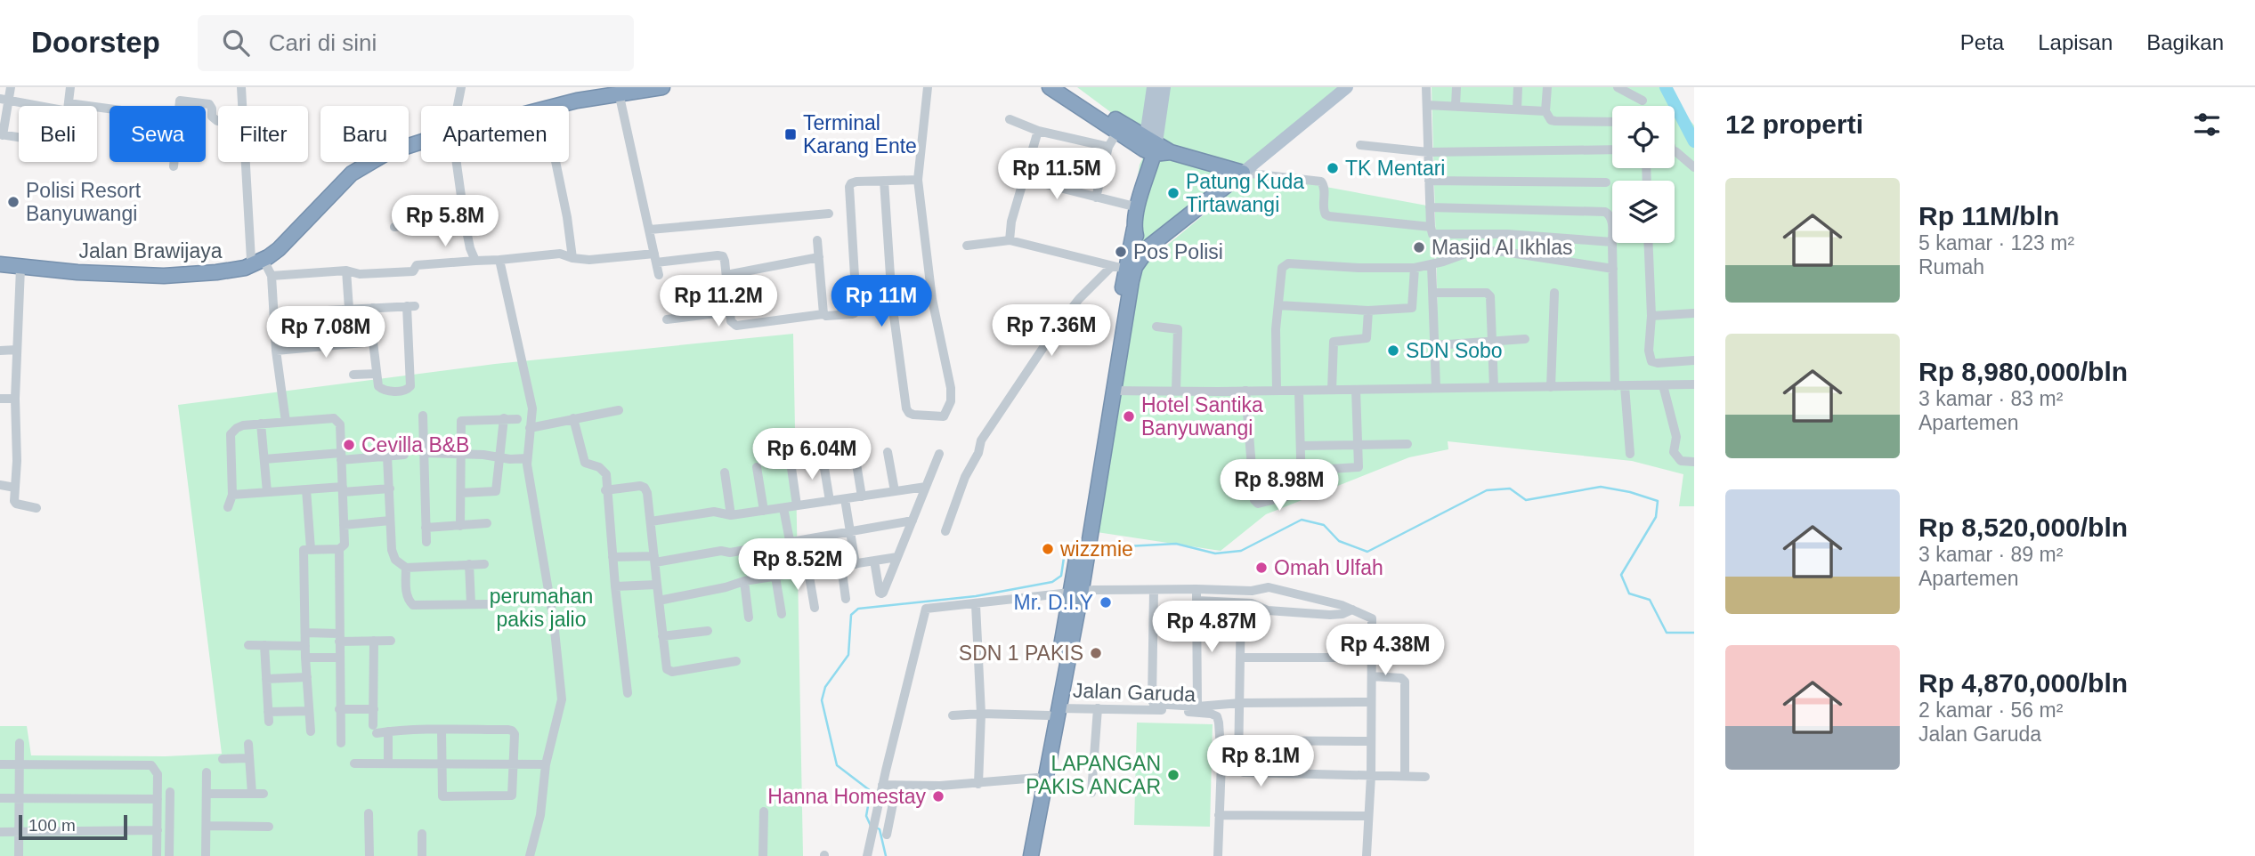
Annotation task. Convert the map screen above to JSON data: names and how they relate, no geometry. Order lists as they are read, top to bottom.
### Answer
{
  "streets": {
    "highway": ["Jalan Brawijaya"],
    "street": ["Jalan Garuda"]
  },
  "parks": ["perumahan pakis jalio"],
  "places": {
    "transit": ["Terminal Karang Ente"],
    "other": [
      "TK Mentari",
      "Patung Kuda Tirtawangi",
      "Polisi Resort Banyuwangi",
      "Masjid Al Ikhlas",
      "Pos Polisi",
      "SDN Sobo",
      "Hotel Santika Banyuwangi",
      "Cevilla B&B",
      "wizzmie",
      "Omah Ulfah",
      "Mr. D.I.Y",
      "SDN 1 PAKIS",
      "LAPANGAN PAKIS ANCAR",
      "Hanna Homestay"
    ]
  },
  "scale_bar": "100 m",
  "page": {
    "header": "Doorstep",
    "search": "Cari di sini",
    "nav": ["Peta", "Lapisan", "Bagikan"],
    "heading": "12 properti",
    "chip": [
      "Beli",
      "Sewa",
      "Filter",
      "Baru",
      "Apartemen"
    ],
    "price": [
      "Rp 11.5M",
      "Rp 5.8M",
      "Rp 11.2M",
      "Rp 11M",
      "Rp 7.36M",
      "Rp 7.08M",
      "Rp 6.04M",
      "Rp 8.98M",
      "Rp 8.52M",
      "Rp 4.87M",
      "Rp 4.38M",
      "Rp 8.1M"
    ],
    "list": [
      {
        "name": "Rp 11M/bln",
        "note": "5 kamar · 123 m² · Rumah"
      },
      {
        "name": "Rp 8,980,000/bln",
        "note": "3 kamar · 83 m² · Apartemen"
      },
      {
        "name": "Rp 8,520,000/bln",
        "note": "3 kamar · 89 m² · Apartemen"
      },
      {
        "name": "Rp 4,870,000/bln",
        "note": "2 kamar · 56 m² · Jalan Garuda"
      }
    ],
    "scale": "100 m"
  }
}
